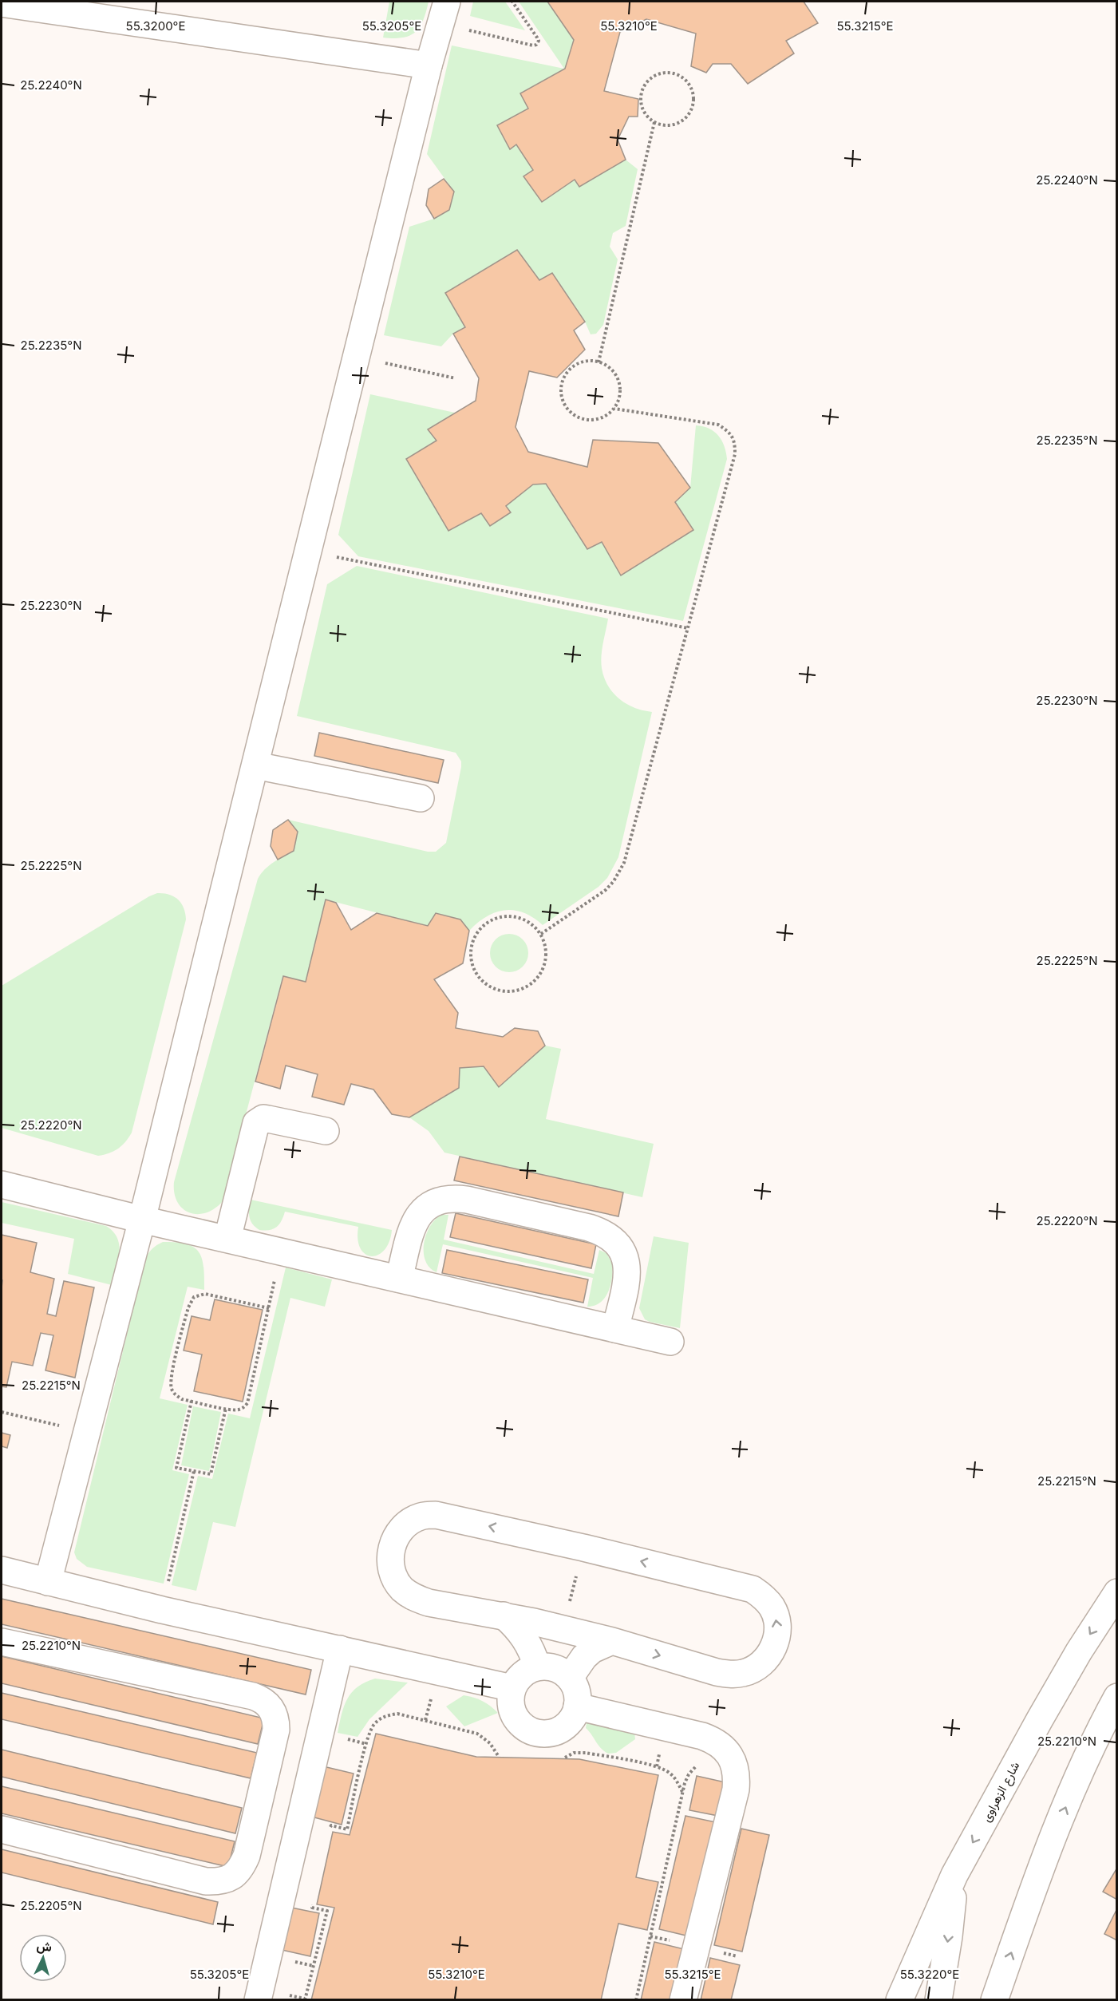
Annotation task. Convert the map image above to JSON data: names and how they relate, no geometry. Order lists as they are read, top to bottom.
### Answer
{
  "streets": {
    "street": ["شارع الزهراوى"]
  },
  "north": "top",
  "coordinates": [
    "55.3200°E",
    "55.3205°E",
    "55.3210°E",
    "55.3215°E",
    "25.2240°N",
    "25.2235°N",
    "25.2230°N",
    "25.2225°N",
    "25.2220°N",
    "25.2215°N",
    "25.2210°N",
    "25.2205°N",
    "55.3220°E"
  ]
}
